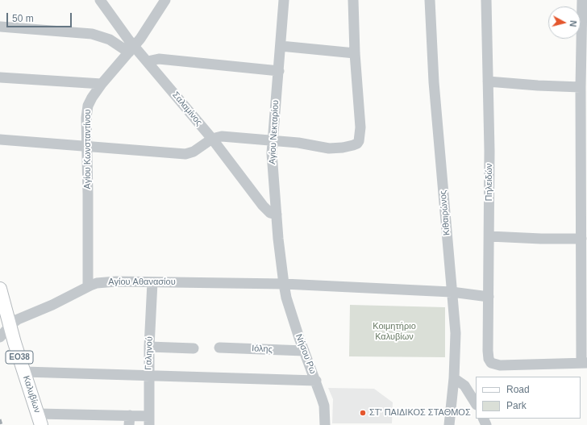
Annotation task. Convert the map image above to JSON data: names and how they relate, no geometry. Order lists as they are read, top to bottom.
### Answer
{
  "streets": {
    "main road": ["ΕΟ38", "Καλυβίων"],
    "street": [
      "Σαλαμίνος",
      "Αγίου Νεκταρίου",
      "Αγίου Κωνσταντίνου",
      "Πηλειδών",
      "Κιθαιρώνος",
      "Αγίου Αθανασίου",
      "Ιόλης",
      "Γαληνού",
      "Νήσου Ρω"
    ]
  },
  "crossings": [
    ["Σαλαμίνος", "Αγίου Νεκταρίου"],
    ["Σαλαμίνος", "Αγίου Κωνσταντίνου"],
    ["Αγίου Νεκταρίου", "Αγίου Αθανασίου"],
    ["Αγίου Νεκταρίου", "Νήσου Ρω"],
    ["Αγίου Κωνσταντίνου", "Αγίου Αθανασίου"],
    ["Πηλειδών", "Αγίου Αθανασίου"],
    ["Κιθαιρώνος", "Αγίου Αθανασίου"],
    ["Αγίου Αθανασίου", "Γαληνού"],
    ["Αγίου Αθανασίου", "Νήσου Ρω"],
    ["Αγίου Αθανασίου", "Καλυβίων"],
    ["Ιόλης", "Νήσου Ρω"]
  ],
  "parks": ["Κοιμητήριο Καλυβίων"],
  "places": ["ΣΤ' ΠΑΙΔΙΚΟΣ ΣΤΑΘΜΟΣ"],
  "legend": ["Road", "Park"],
  "scale_bar": "50 m",
  "north": "right"
}
